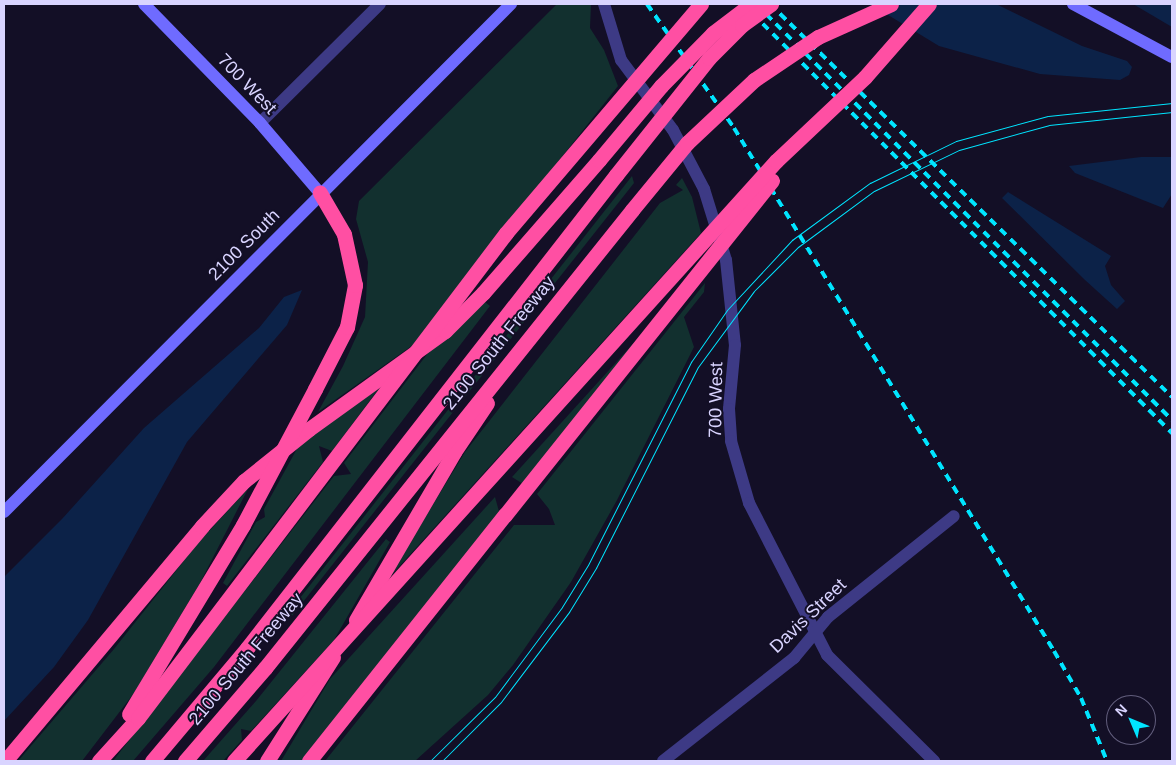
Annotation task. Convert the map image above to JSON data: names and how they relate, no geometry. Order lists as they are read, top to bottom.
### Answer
{
  "streets": {
    "highway": ["2100 South Freeway"],
    "main road": ["700 West", "2100 South"],
    "street": ["Davis Street"]
  },
  "crossings": [
    ["700 West", "2100 South"],
    ["700 West", "Davis Street"]
  ],
  "north": "top left"
}
